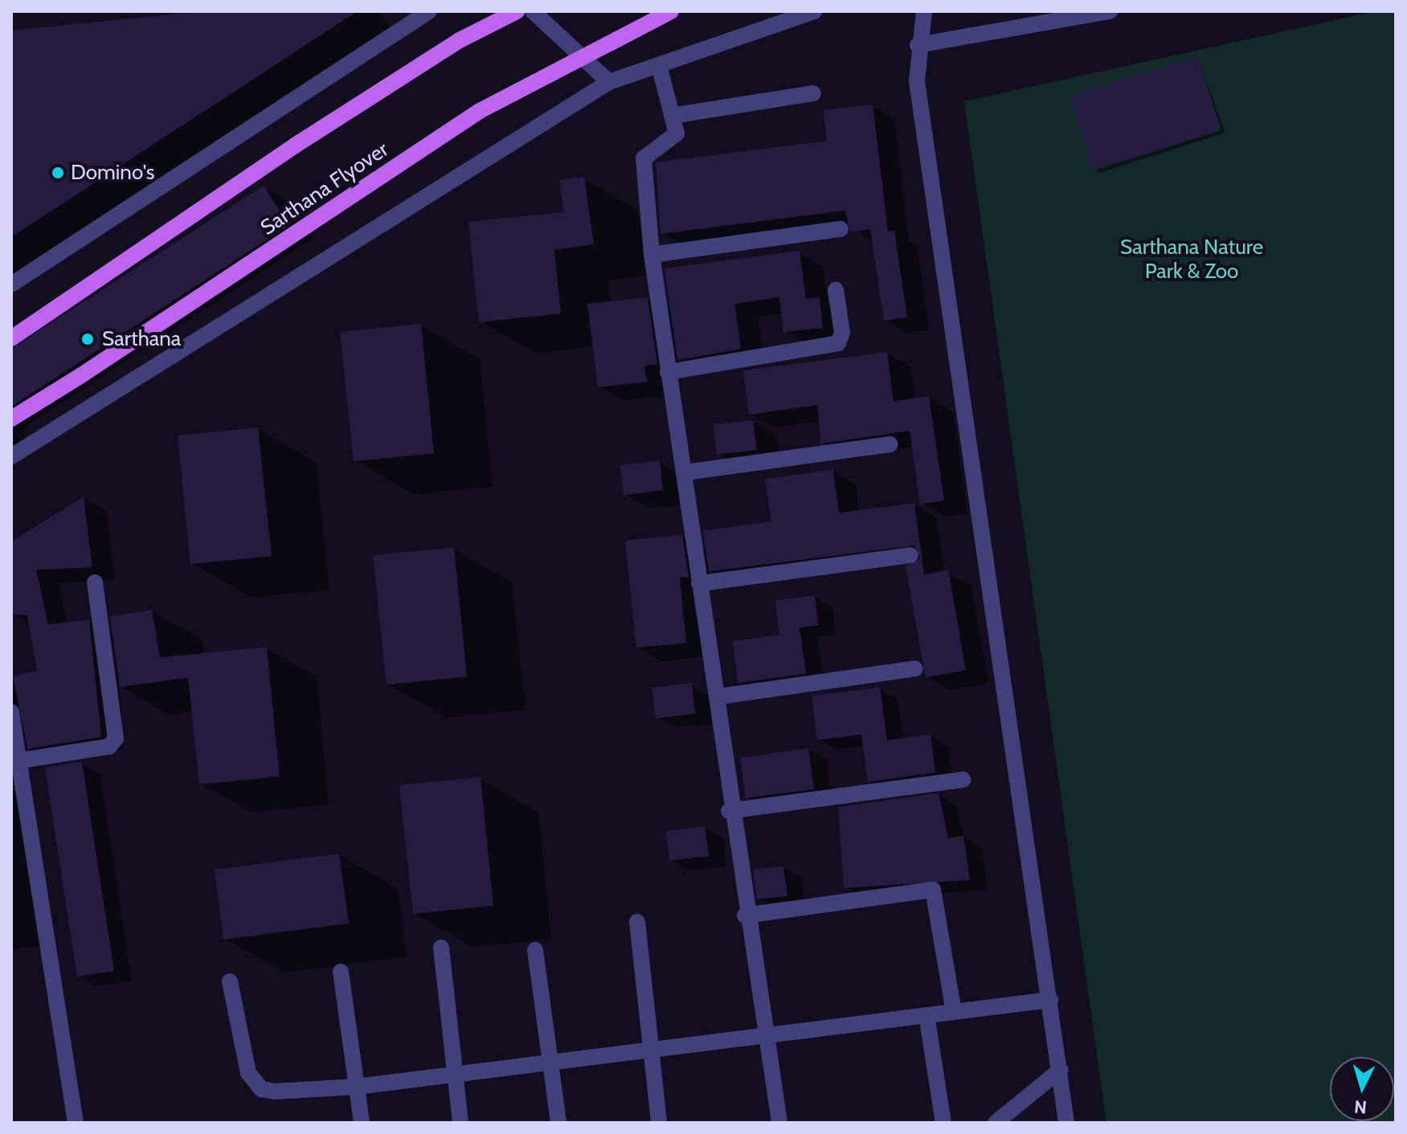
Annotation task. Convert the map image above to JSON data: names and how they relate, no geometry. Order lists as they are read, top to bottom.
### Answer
{
  "streets": {
    "main road": ["Sarthana Flyover"]
  },
  "parks": ["Sarthana Nature Park & Zoo"],
  "places": ["Domino's", "Sarthana"],
  "north": "bottom"
}
